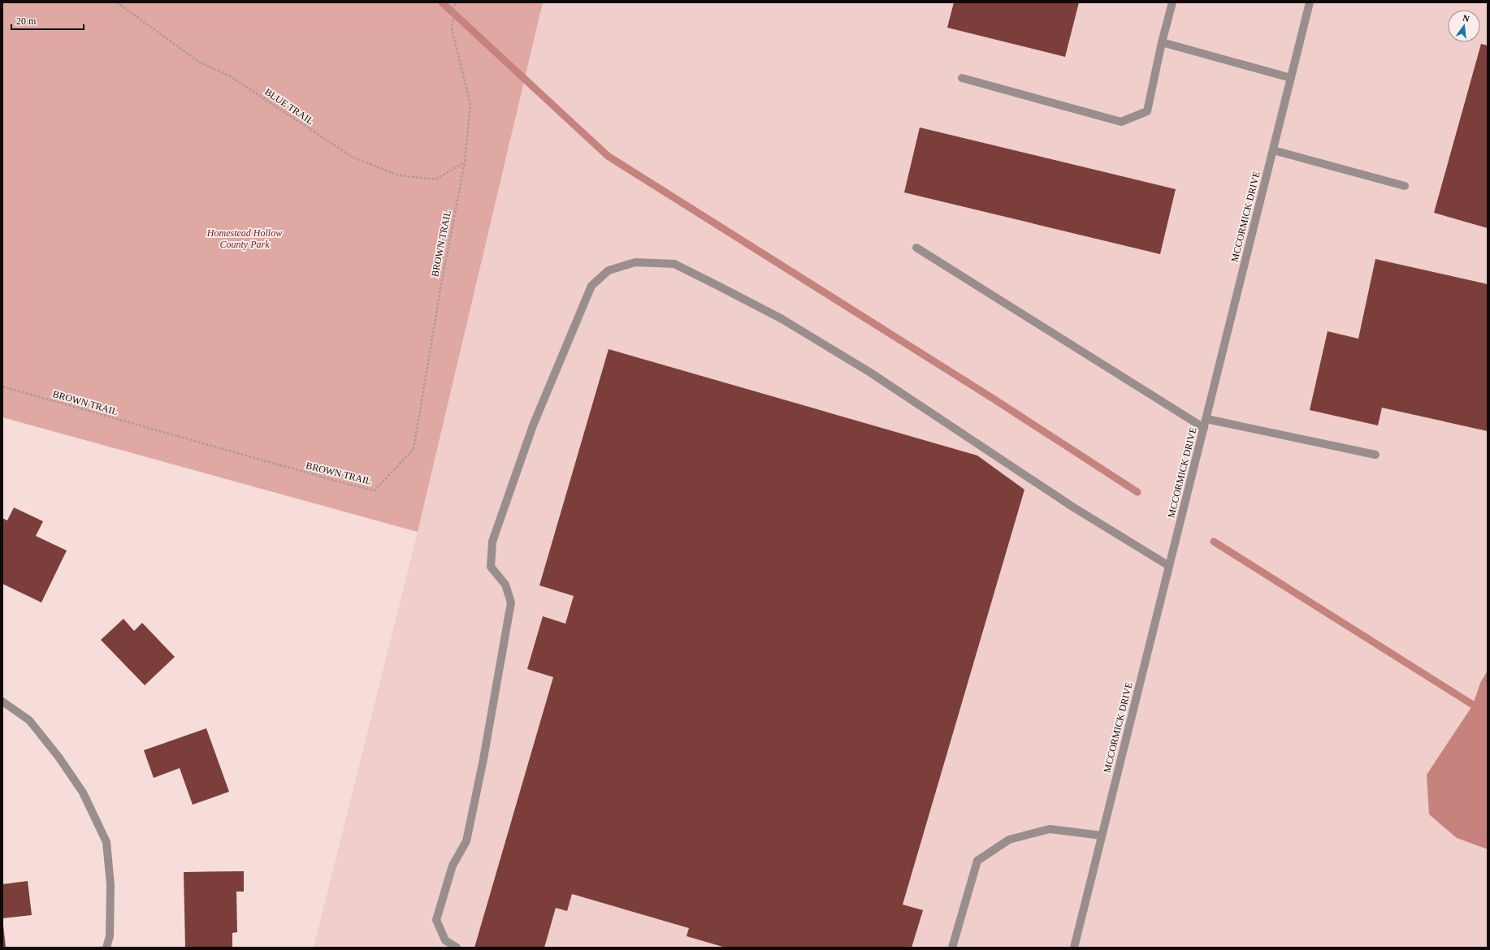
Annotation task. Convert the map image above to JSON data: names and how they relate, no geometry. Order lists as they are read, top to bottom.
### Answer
{
  "streets": {
    "street": ["MCCORMICK DRIVE"],
    "path": ["BLUE TRAIL", "BROWN TRAIL"]
  },
  "crossings": [
    ["BLUE TRAIL", "BROWN TRAIL"]
  ],
  "parks": ["Homestead Hollow County Park"],
  "scale_bar": "20 m",
  "north": "top"
}
